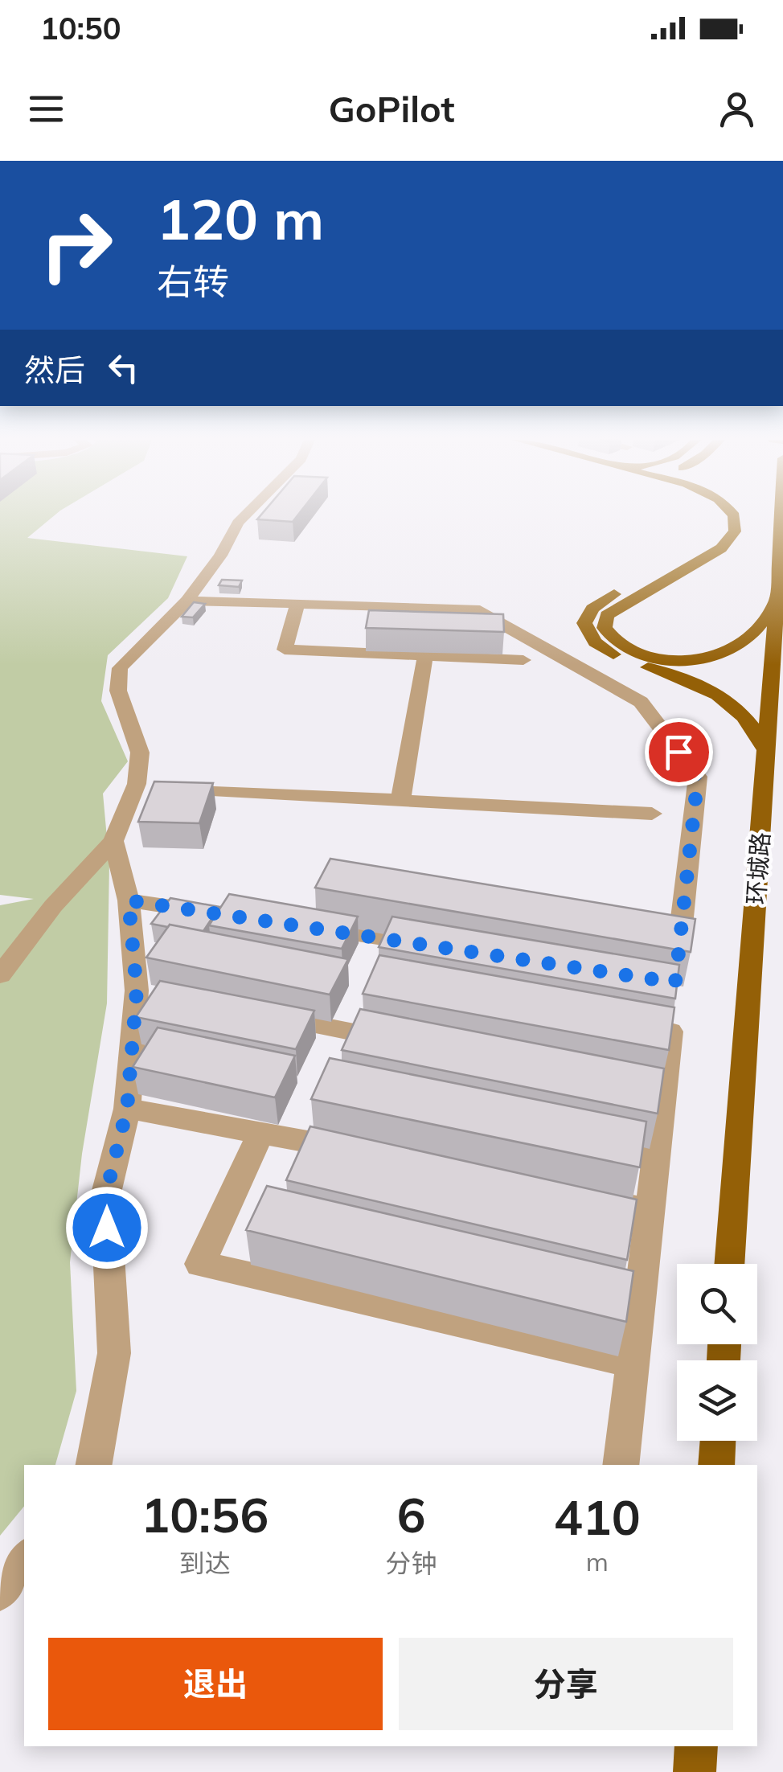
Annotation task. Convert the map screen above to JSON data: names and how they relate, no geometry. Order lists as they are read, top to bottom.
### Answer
{
  "streets": {
    "main road": ["环城路"]
  },
  "page": {
    "status": "10:50",
    "header": "GoPilot",
    "turn": ["120 m", "右转"],
    "then": "然后",
    "eta": [
      "10:56",
      "到达",
      "6",
      "分钟",
      "410",
      "m"
    ],
    "buttons": ["退出", "分享"]
  }
}
